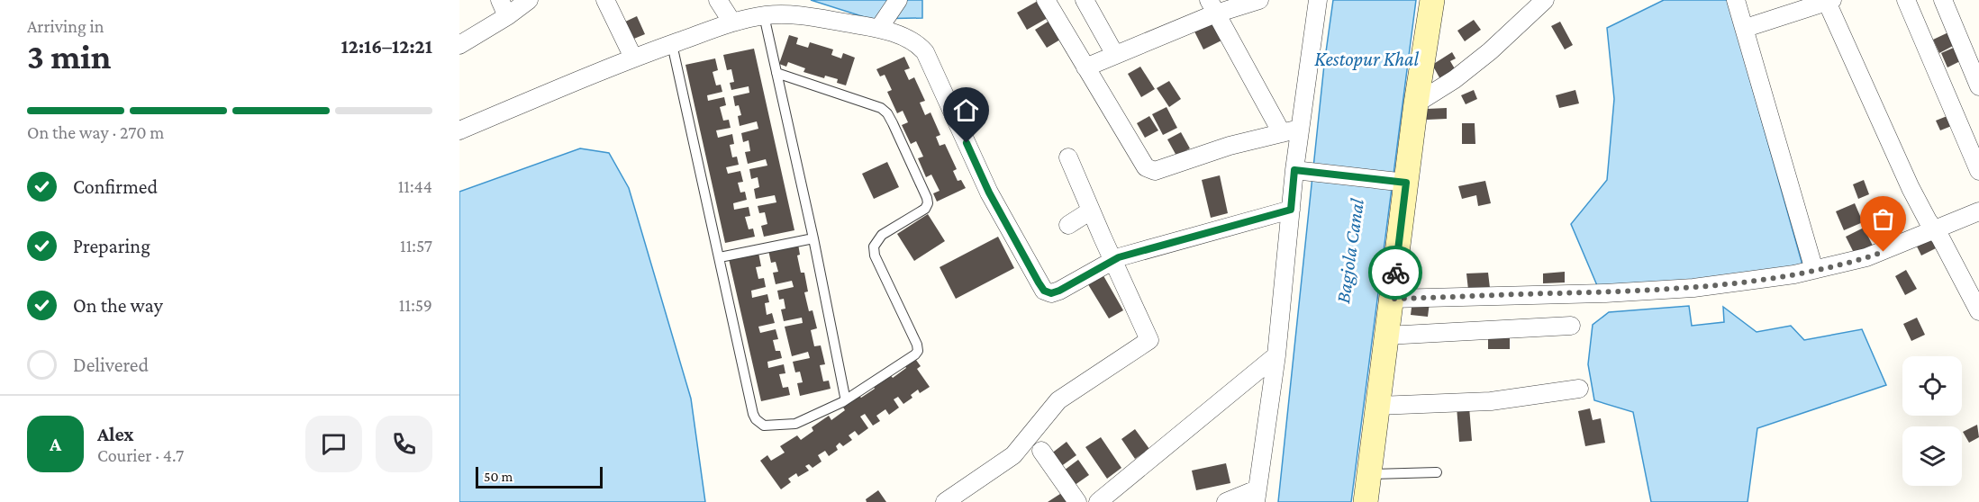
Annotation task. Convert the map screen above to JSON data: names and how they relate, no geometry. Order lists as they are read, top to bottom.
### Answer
{
  "water": ["Kestopur Khal", "Bagjola Canal"],
  "scale_bar": "50 m",
  "page": {
    "heading": ["3 min", "Arriving in", "12:16–12:21"],
    "panel": ["Alex", "Courier · 4.7"],
    "bar": "On the way · 270 m",
    "list": [
      ["Confirmed", "11:44"],
      ["Preparing", "11:57"],
      ["On the way", "11:59"],
      "Delivered"
    ],
    "round": "A",
    "scale": "50 m"
  }
}
